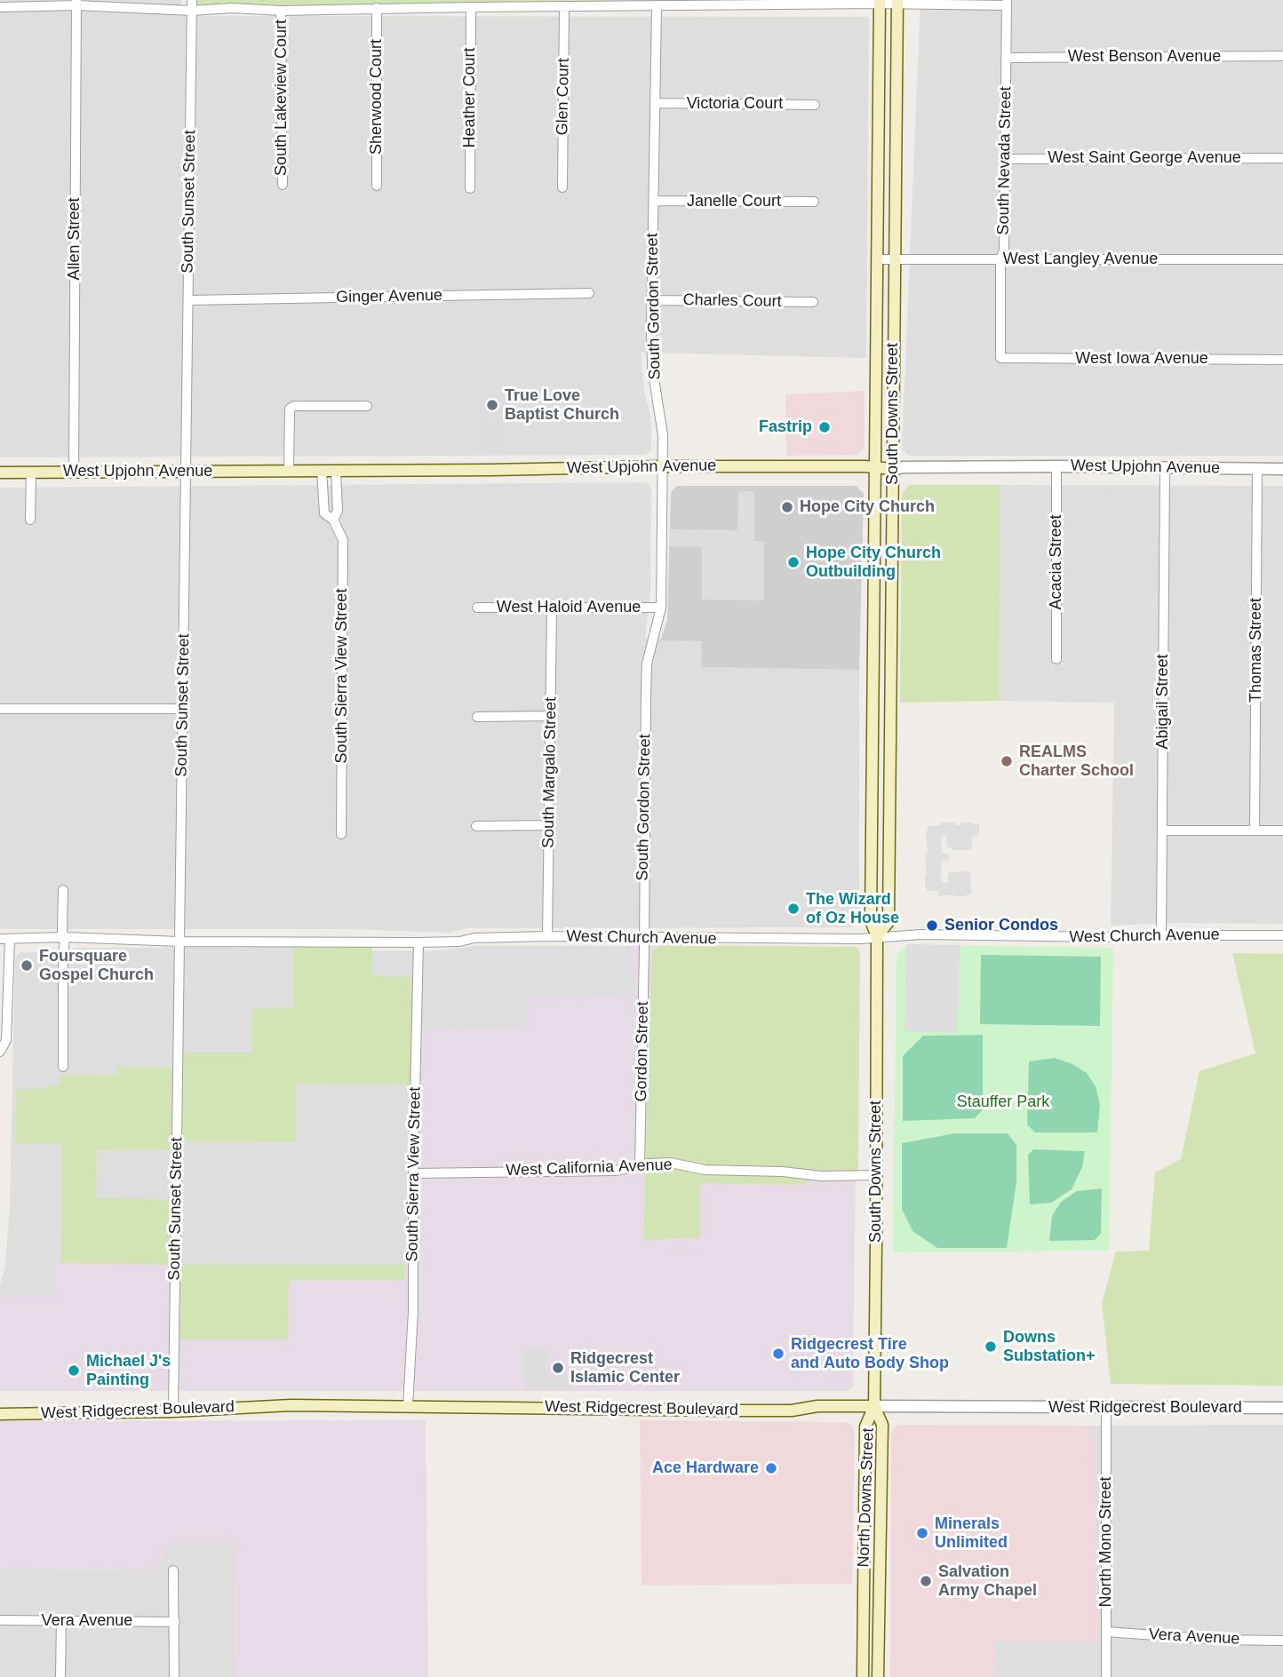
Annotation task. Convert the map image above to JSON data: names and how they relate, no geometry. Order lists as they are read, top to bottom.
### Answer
{
  "streets": {
    "main road": [
      "South Downs Street",
      "West Upjohn Avenue",
      "West Ridgecrest Boulevard",
      "North Downs Street"
    ],
    "street": [
      "West Benson Avenue",
      "Sherwood Court",
      "Glen Court",
      "South Lakeview Court",
      "Heather Court",
      "Victoria Court",
      "West Saint George Avenue",
      "South Nevada Street",
      "South Sunset Street",
      "Janelle Court",
      "Allen Street",
      "West Langley Avenue",
      "Ginger Avenue",
      "Charles Court",
      "South Gordon Street",
      "West Iowa Avenue",
      "Acacia Street",
      "West Haloid Avenue",
      "Thomas Street",
      "South Sierra View Street",
      "Abigail Street",
      "South Margalo Street",
      "West Church Avenue",
      "Gordon Street",
      "West California Avenue",
      "North Mono Street",
      "Vera Avenue"
    ]
  },
  "crossings": [
    ["West Benson Avenue", "South Nevada Street"],
    ["Victoria Court", "South Gordon Street"],
    ["West Saint George Avenue", "South Nevada Street"],
    ["South Nevada Street", "West Langley Avenue"],
    ["South Nevada Street", "West Iowa Avenue"],
    ["South Sunset Street", "Ginger Avenue"],
    ["South Sunset Street", "West Upjohn Avenue"],
    ["South Sunset Street", "West Church Avenue"],
    ["South Sunset Street", "West Ridgecrest Boulevard"],
    ["Janelle Court", "South Gordon Street"],
    ["Allen Street", "West Upjohn Avenue"],
    ["West Langley Avenue", "South Downs Street"],
    ["Charles Court", "South Gordon Street"],
    ["South Gordon Street", "West Upjohn Avenue"],
    ["South Gordon Street", "West Haloid Avenue"],
    ["South Gordon Street", "West Church Avenue"],
    ["South Gordon Street", "Gordon Street"],
    ["South Downs Street", "West Upjohn Avenue"],
    ["South Downs Street", "West Church Avenue"],
    ["South Downs Street", "West California Avenue"],
    ["South Downs Street", "West Ridgecrest Boulevard"],
    ["South Downs Street", "North Downs Street"],
    ["West Upjohn Avenue", "Acacia Street"],
    ["West Upjohn Avenue", "Thomas Street"],
    ["West Upjohn Avenue", "South Sierra View Street"],
    ["West Upjohn Avenue", "Abigail Street"],
    ["West Haloid Avenue", "South Margalo Street"],
    ["South Sierra View Street", "West Church Avenue"],
    ["South Sierra View Street", "West California Avenue"],
    ["South Sierra View Street", "West Ridgecrest Boulevard"],
    ["Abigail Street", "West Church Avenue"],
    ["South Margalo Street", "West Church Avenue"],
    ["West Church Avenue", "Gordon Street"],
    ["Gordon Street", "West California Avenue"],
    ["West Ridgecrest Boulevard", "North Downs Street"],
    ["West Ridgecrest Boulevard", "North Mono Street"],
    ["North Mono Street", "Vera Avenue"]
  ],
  "parks": ["Stauffer Park"],
  "places": [
    "True Love Baptist Church",
    "Fastrip",
    "Hope City Church",
    "Hope City Church Outbuilding",
    "REALMS Charter School",
    "The Wizard of Oz House",
    "Senior Condos",
    "Foursquare Gospel Church",
    "Downs Substation+",
    "Ridgecrest Tire and Auto Body Shop",
    "Ridgecrest Islamic Center",
    "Michael J's Painting",
    "Ace Hardware",
    "Minerals Unlimited",
    "Salvation Army Chapel"
  ]
}
